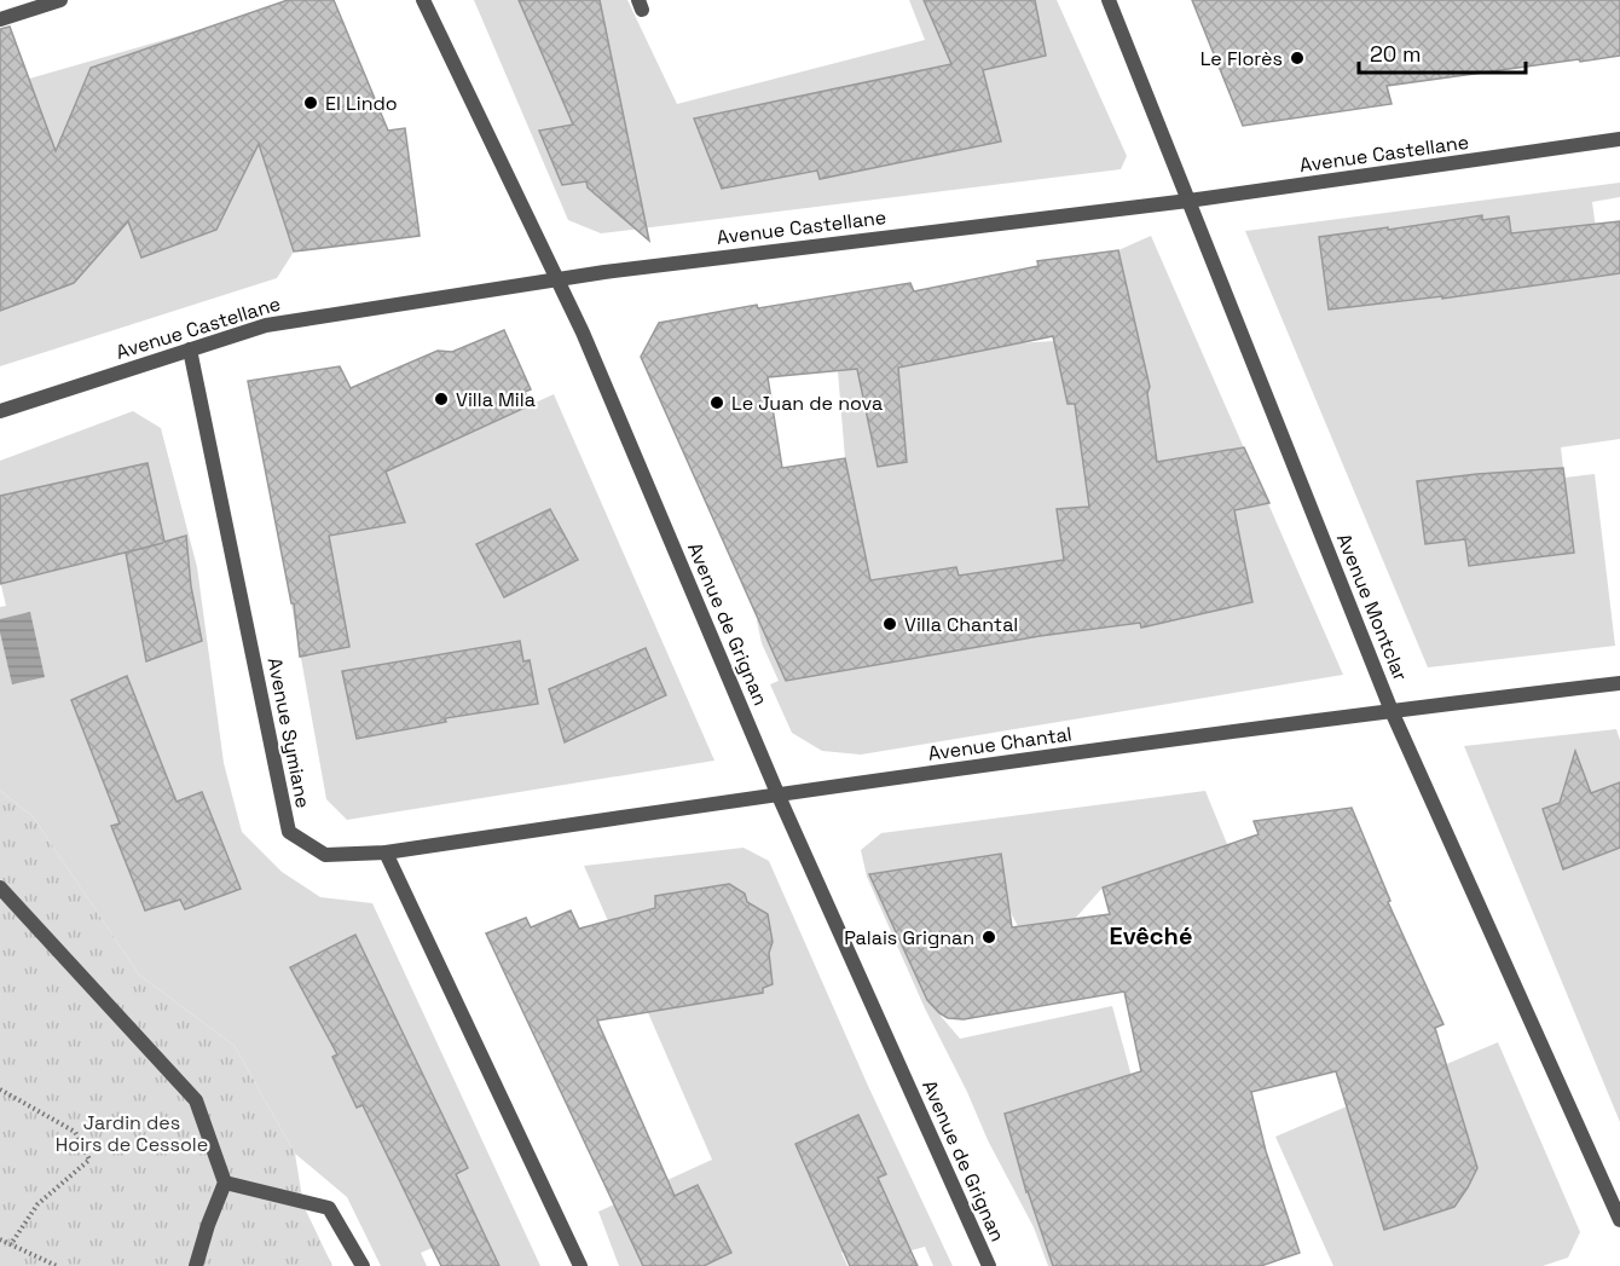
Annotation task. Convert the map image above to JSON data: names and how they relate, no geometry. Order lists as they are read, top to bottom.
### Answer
{
  "streets": {
    "street": [
      "Avenue Castellane",
      "Avenue Montclar",
      "Avenue de Grignan",
      "Avenue Symiane",
      "Avenue Chantal"
    ]
  },
  "crossings": [
    ["Avenue Castellane", "Avenue Montclar"],
    ["Avenue Castellane", "Avenue de Grignan"],
    ["Avenue Castellane", "Avenue Symiane"],
    ["Avenue Montclar", "Avenue Chantal"],
    ["Avenue de Grignan", "Avenue Chantal"],
    ["Avenue Symiane", "Avenue Chantal"]
  ],
  "districts": ["Evêché"],
  "parks": ["Jardin des Hoirs de Cessole"],
  "places": [
    "Le Florès",
    "El Lindo",
    "Villa Mila",
    "Le Juan de nova",
    "Villa Chantal",
    "Palais Grignan"
  ],
  "scale_bar": "20 m"
}
